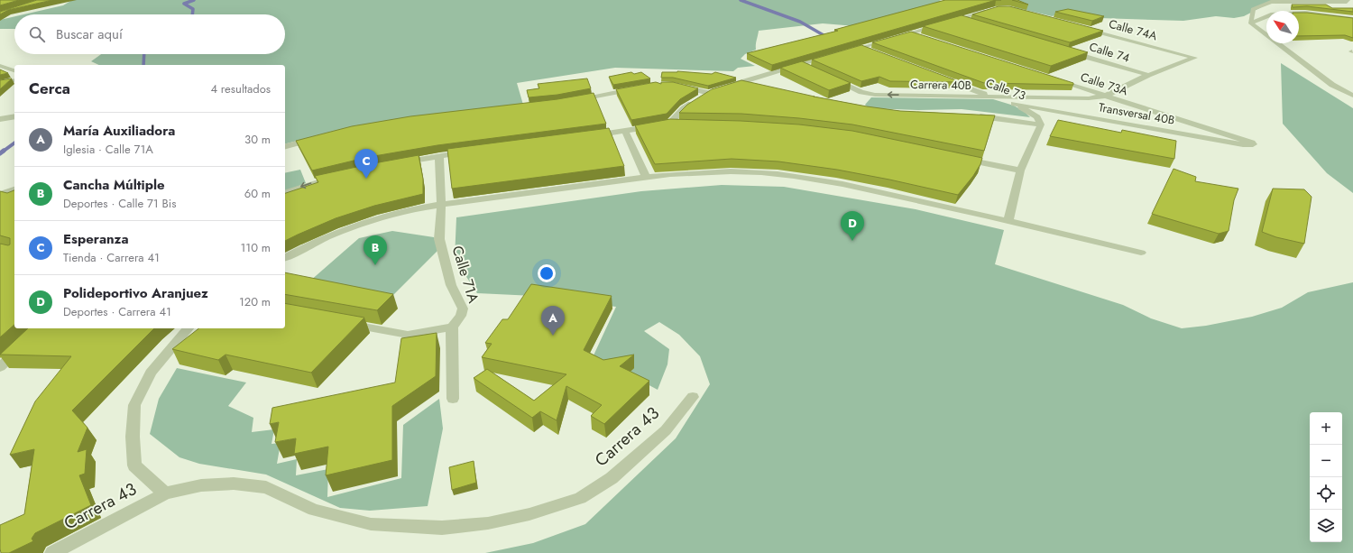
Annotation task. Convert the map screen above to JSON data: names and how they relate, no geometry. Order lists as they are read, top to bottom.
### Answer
{
  "streets": {
    "street": [
      "Calle 74A",
      "Calle 74",
      "Calle 73A",
      "Carrera 40B",
      "Calle 73",
      "Transversal 40B",
      "Calle 71A",
      "Carrera 43"
    ]
  },
  "crossings": [
    ["Calle 74A", "Carrera 40B"],
    ["Calle 74", "Carrera 40B"],
    ["Calle 73A", "Carrera 40B"],
    ["Calle 73A", "Transversal 40B"],
    ["Carrera 40B", "Calle 73"],
    ["Calle 73", "Transversal 40B"]
  ],
  "north": "top left",
  "page": {
    "search": "Buscar aquí",
    "heading": ["Cerca", "4 resultados"],
    "list": [
      {
        "mark": "A",
        "name": "María Auxiliadora",
        "note": "Iglesia · Calle 71A",
        "value": "30 m"
      },
      {
        "mark": "B",
        "name": "Cancha Múltiple",
        "note": "Deportes · Calle 71 Bis",
        "value": "60 m"
      },
      {
        "mark": "C",
        "name": "Esperanza",
        "note": "Tienda · Carrera 41",
        "value": "110 m"
      },
      {
        "mark": "D",
        "name": "Polideportivo Aranjuez",
        "note": "Deportes · Carrera 41",
        "value": "120 m"
      }
    ],
    "pins": [
      "C",
      "D",
      "B",
      "A"
    ],
    "map_buttons": ["+", "−"]
  }
}
